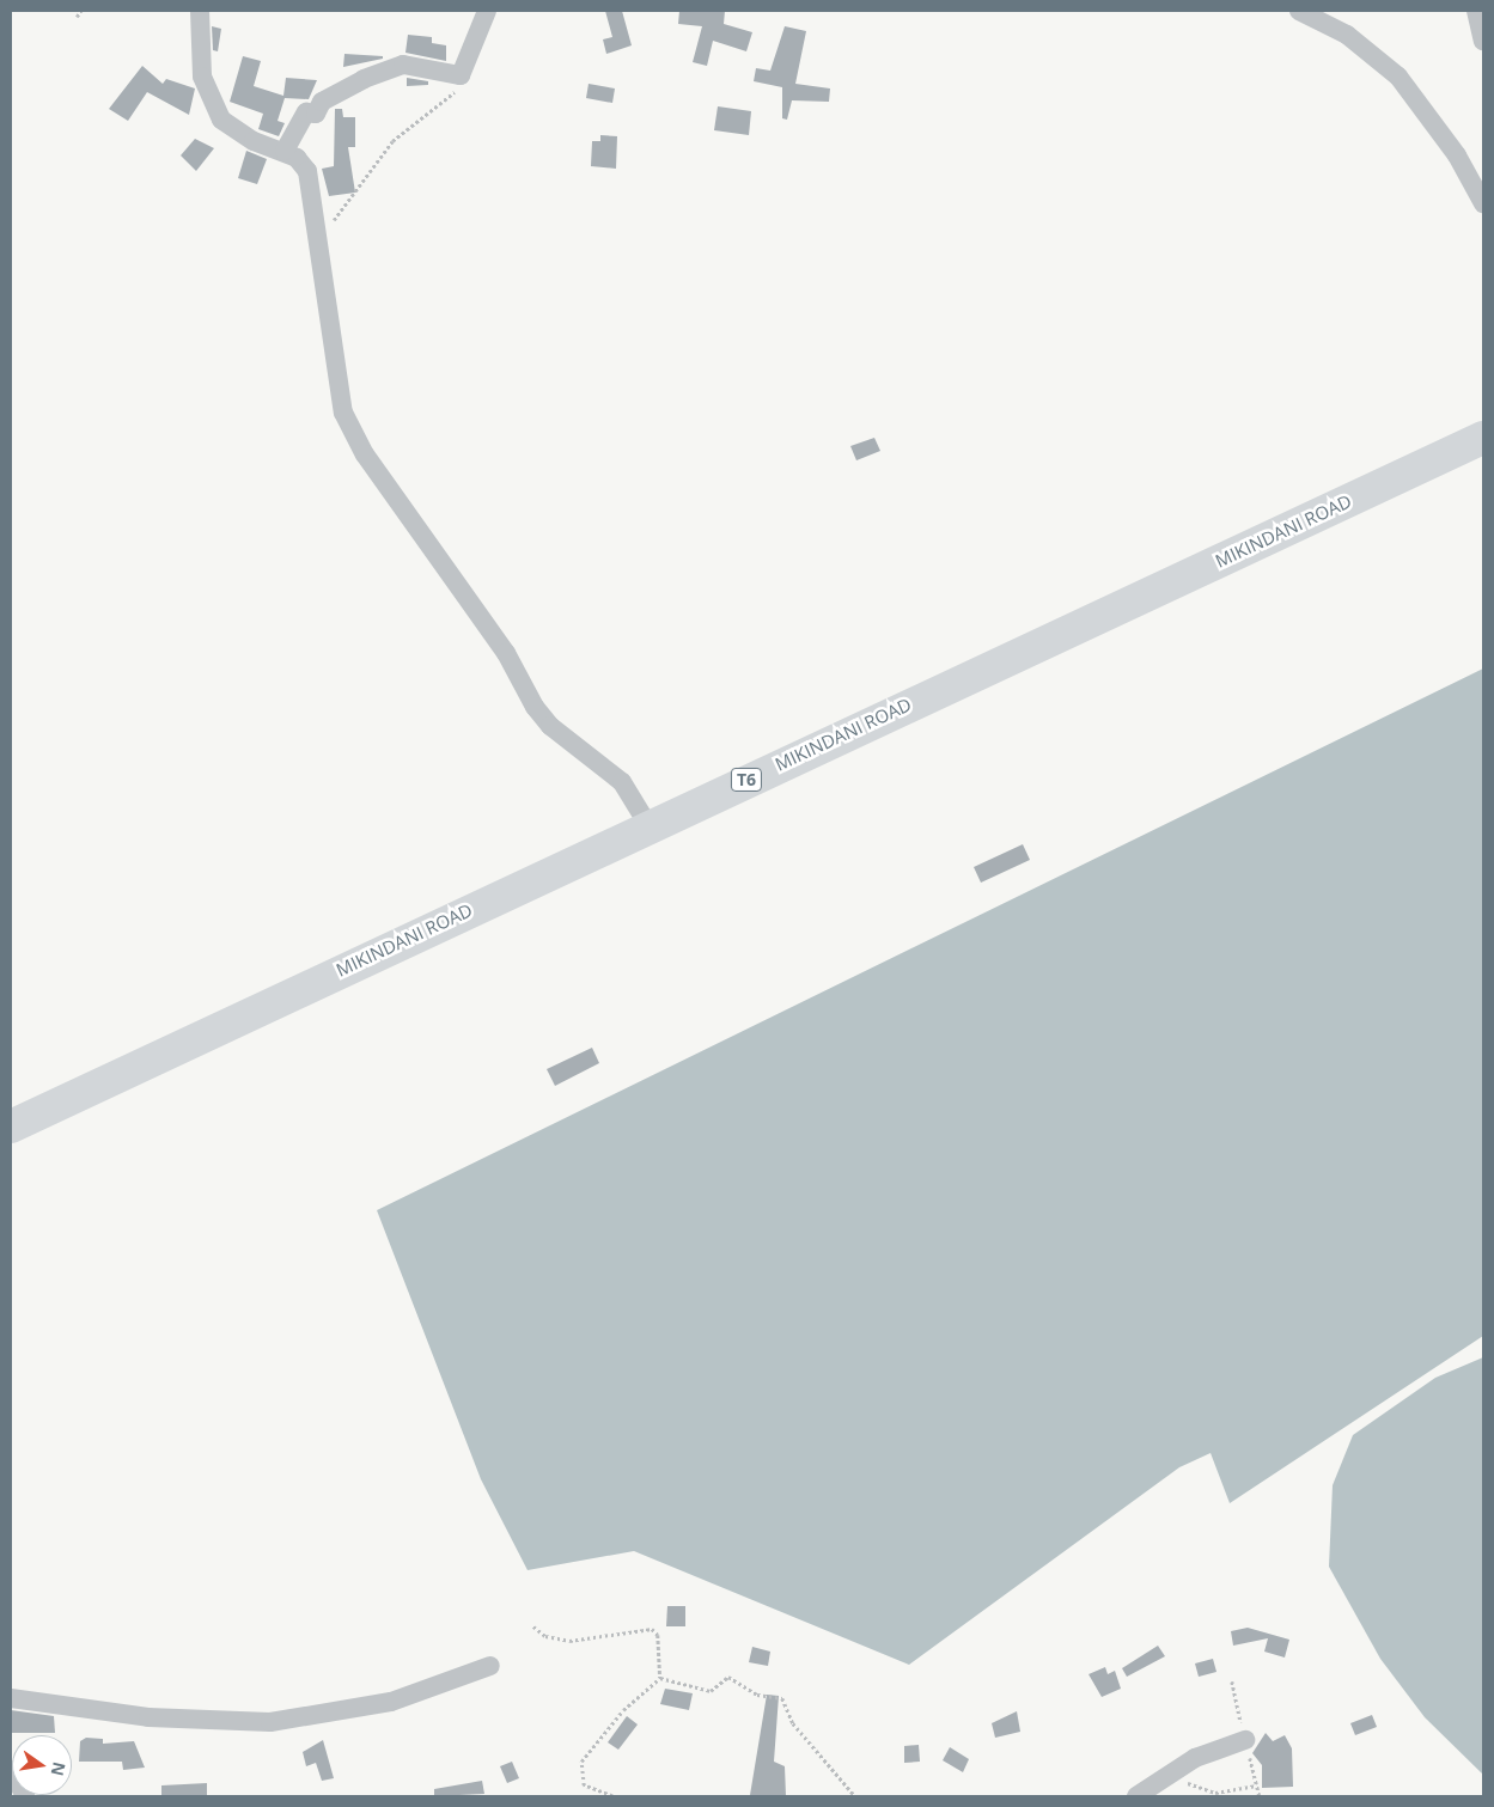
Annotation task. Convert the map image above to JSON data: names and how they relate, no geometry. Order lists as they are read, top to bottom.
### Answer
{
  "streets": {
    "highway": ["MIKINDANI ROAD", "T6"]
  },
  "north": "right"
}
